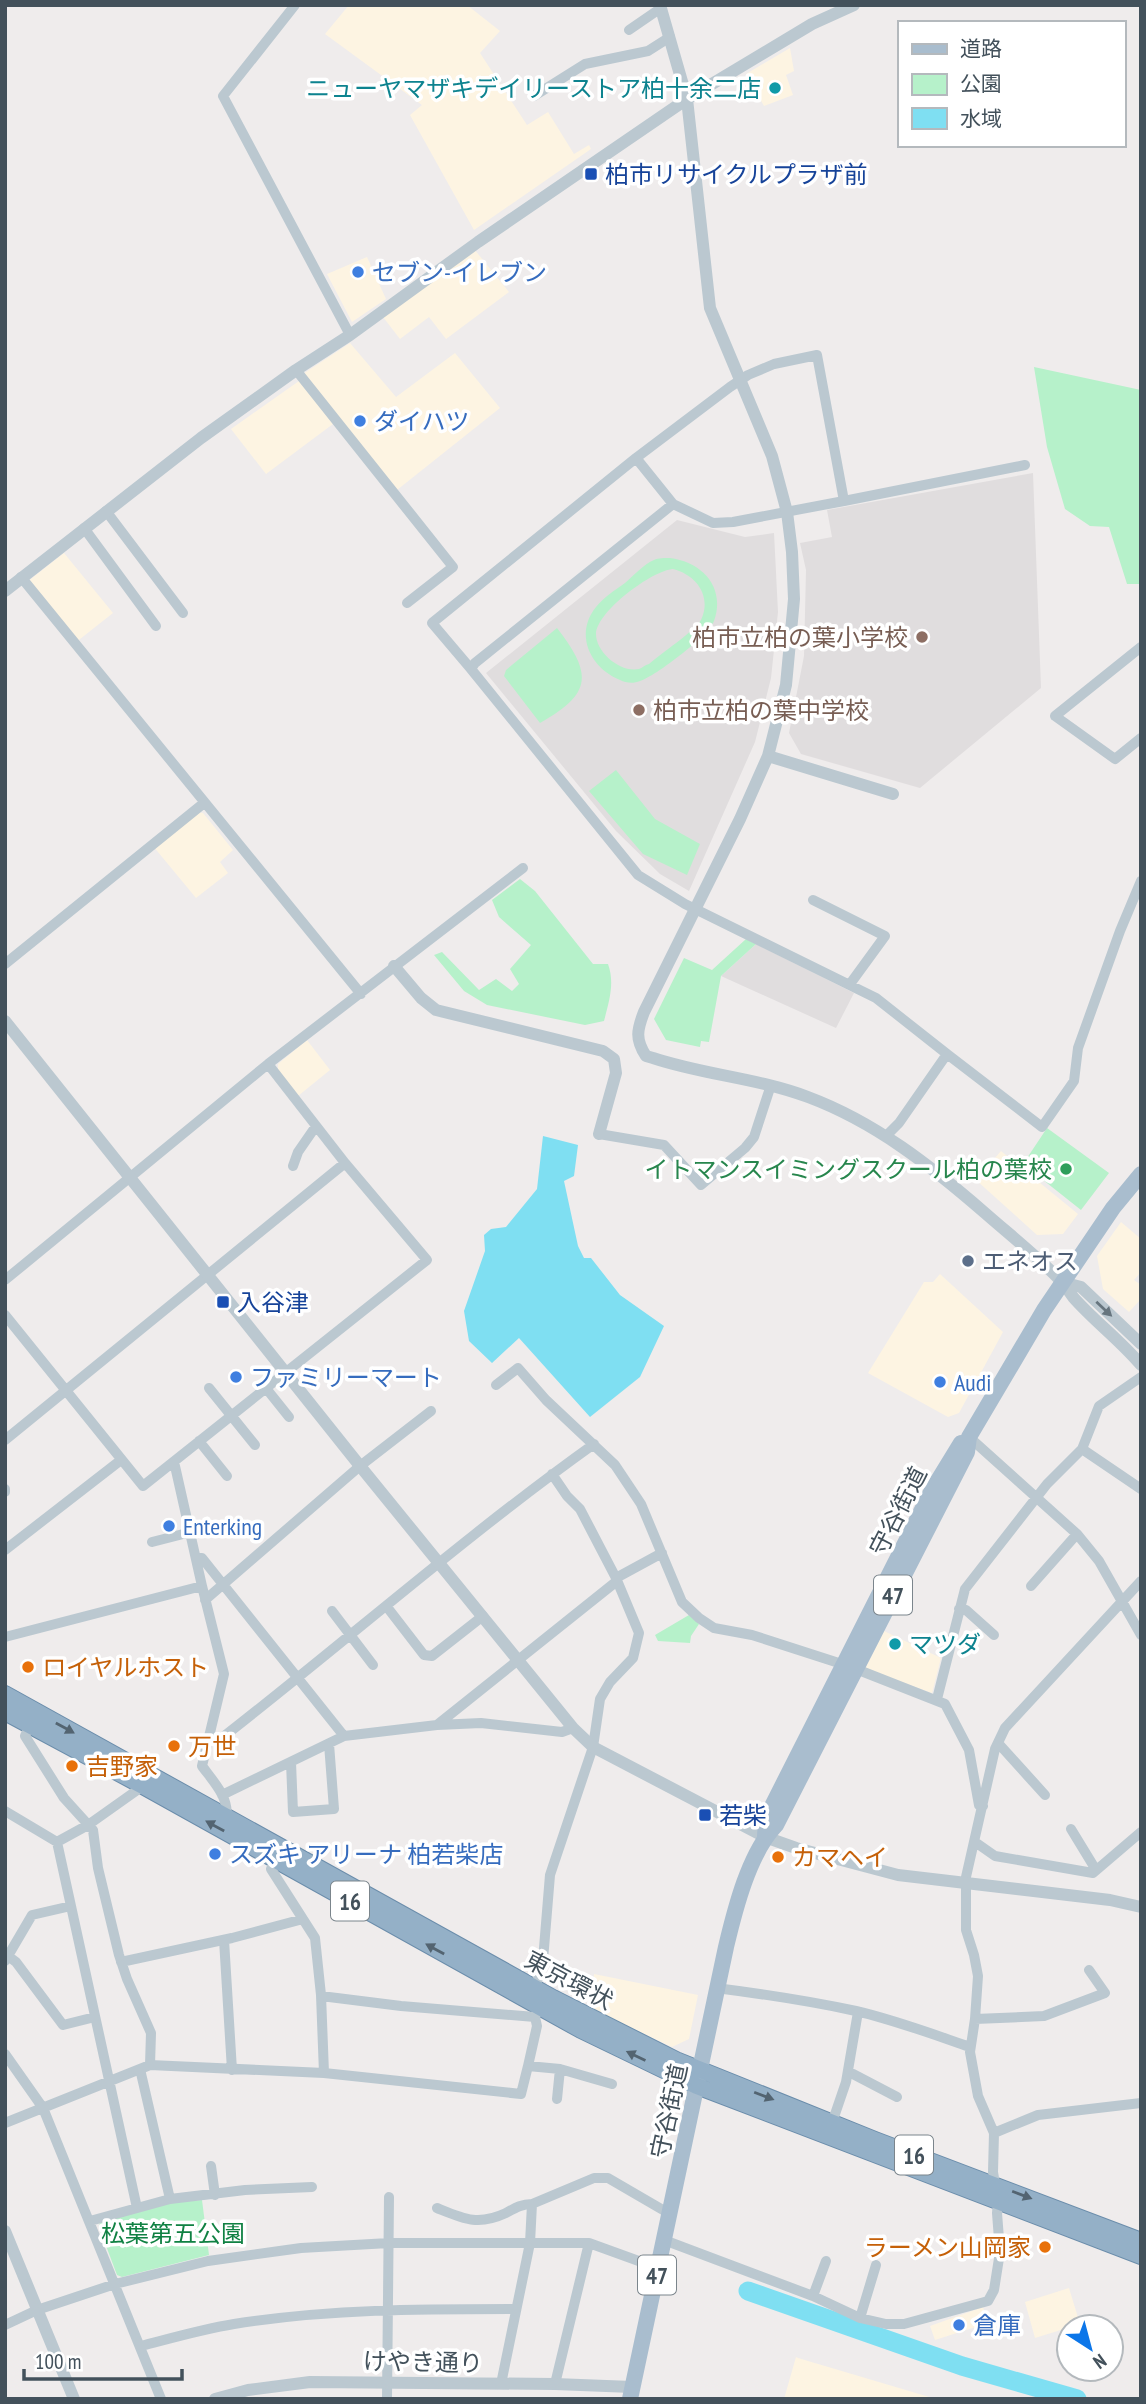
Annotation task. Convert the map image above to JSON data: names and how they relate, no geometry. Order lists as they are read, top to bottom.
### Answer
{
  "streets": {
    "highway": ["16", "東京環状"],
    "main road": ["守谷街道", "47"],
    "street": ["けやき通り"]
  },
  "crossings": [
    ["守谷街道", "東京環状"],
    ["守谷街道", "けやき通り"]
  ],
  "parks": ["松葉第五公園"],
  "places": {
    "other": [
      "ニューヤマザキデイリーストア柏十余二店",
      "セブン-イレブン",
      "ダイハツ",
      "柏市立柏の葉小学校",
      "柏市立柏の葉中学校",
      "イトマンスイミングスクール柏の葉校",
      "エネオス",
      "ファミリーマート",
      "Audi",
      "Enterking",
      "マツダ",
      "ロイヤルホスト",
      "万世",
      "吉野家",
      "スズキ アリーナ 柏若柴店",
      "カマヘイ",
      "ラーメン山岡家",
      "倉庫"
    ],
    "transit": ["柏市リサイクルプラザ前", "入谷津", "若柴"]
  },
  "legend": ["道路", "公園", "水域"],
  "scale_bar": "100 m",
  "north": "bottom right"
}
